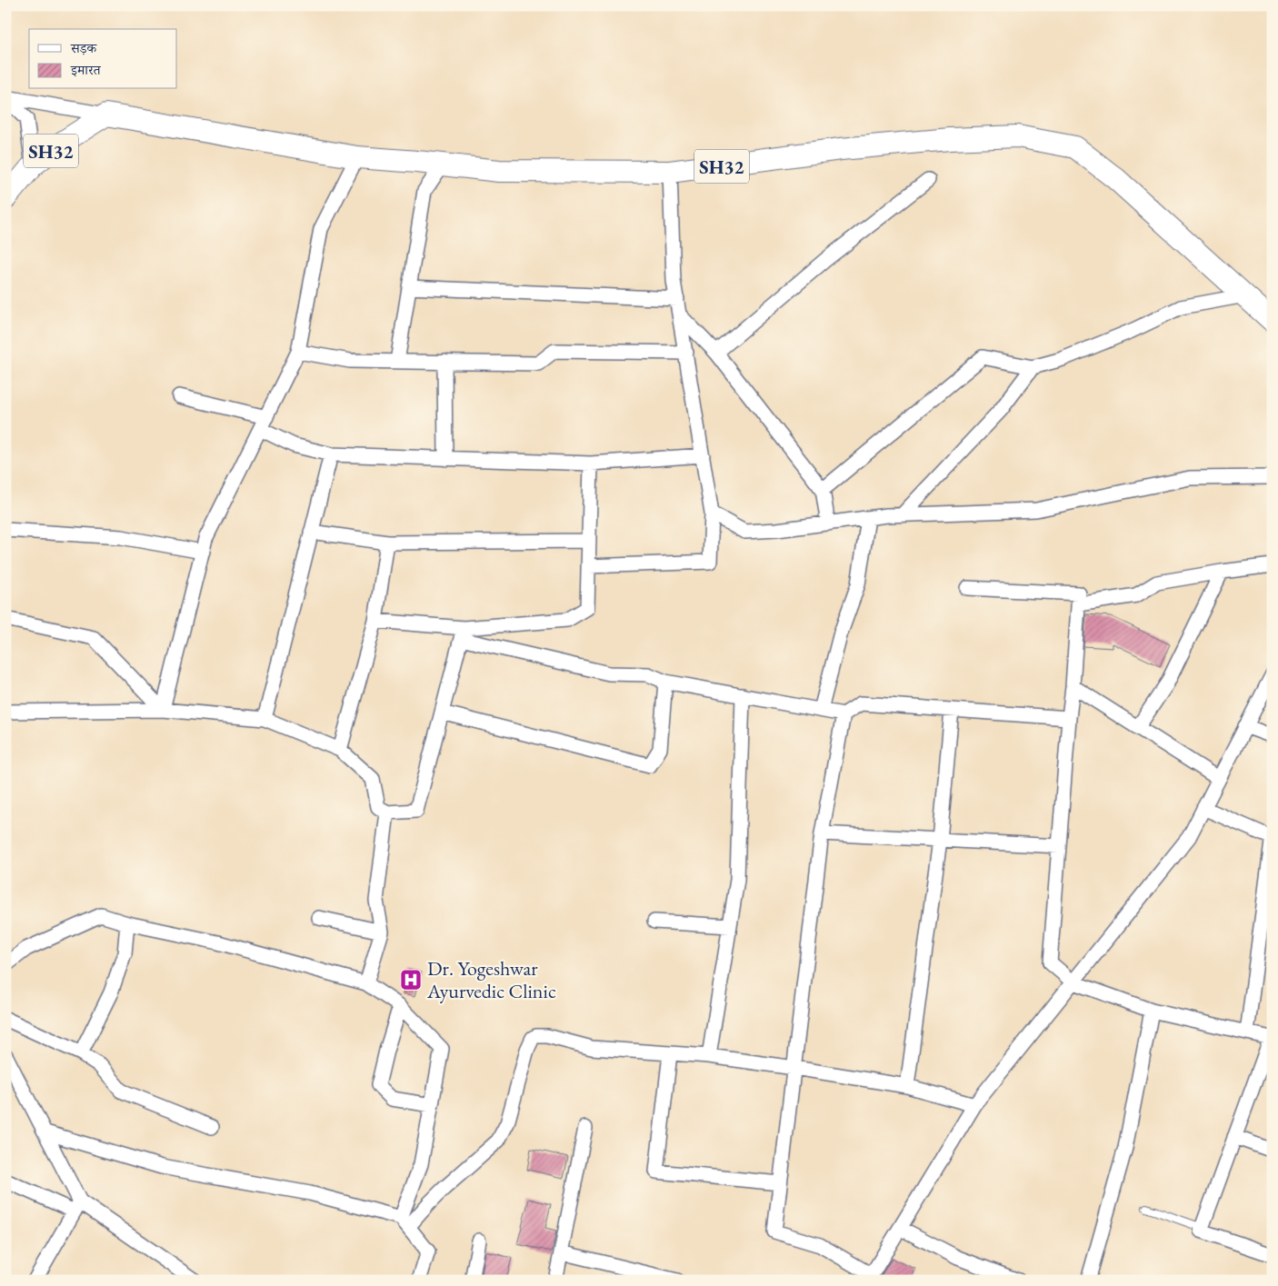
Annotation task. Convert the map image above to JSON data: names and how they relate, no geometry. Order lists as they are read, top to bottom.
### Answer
{
  "streets": {
    "main road": ["SH32"]
  },
  "places": {
    "hospital": ["Dr. Yogeshwar Ayurvedic Clinic"]
  },
  "legend": ["सड़क", "इमारत"]
}
